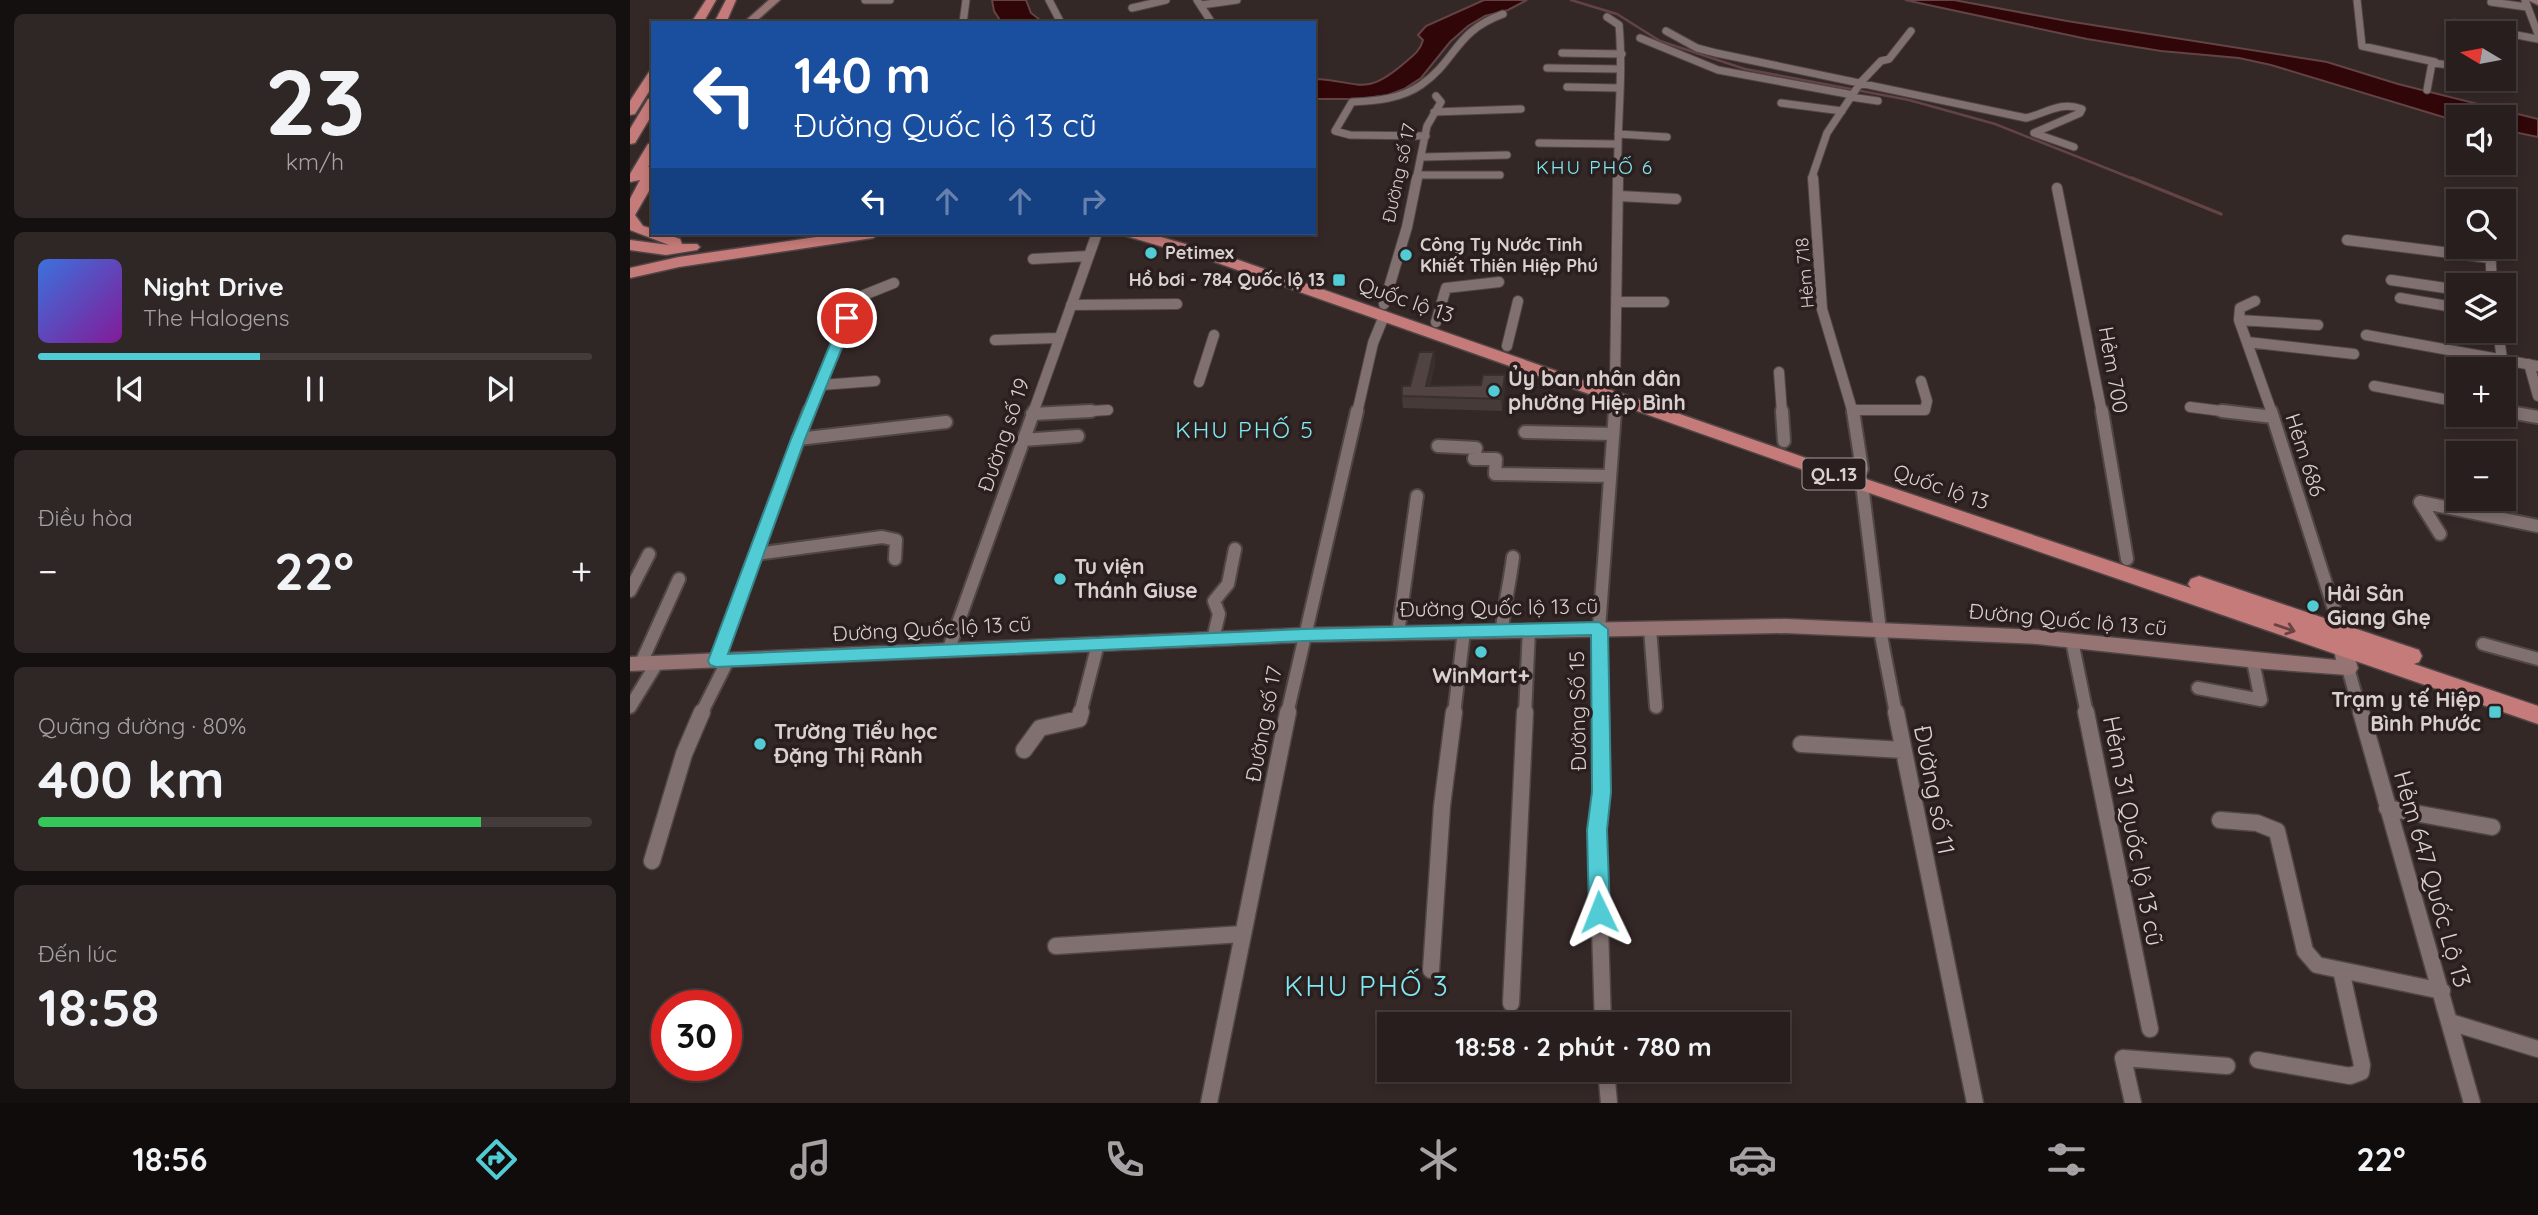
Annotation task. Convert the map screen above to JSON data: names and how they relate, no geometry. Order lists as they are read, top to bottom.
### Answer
{
  "streets": {
    "highway": ["Quốc lộ 13", "QL.13"],
    "street": [
      "Đường số 17",
      "Hẻm 718",
      "Hẻm 700",
      "Đường số 19",
      "Hẻm 686",
      "Đường Quốc lộ 13 cũ",
      "Đường Số 15",
      "Đường số 11",
      "Hẻm 31 Quốc lộ 13 cũ",
      "Hẻm 647 Quốc Lộ 13"
    ]
  },
  "crossings": [
    ["Đường số 17", "Quốc lộ 13"],
    ["Đường số 17", "Đường Quốc lộ 13 cũ"],
    ["Hẻm 718", "Quốc lộ 13"],
    ["Hẻm 718", "Đường số 11"],
    ["Quốc lộ 13", "Hẻm 700"],
    ["Quốc lộ 13", "Hẻm 686"],
    ["Quốc lộ 13", "Đường Quốc lộ 13 cũ"],
    ["Quốc lộ 13", "Đường Số 15"],
    ["Quốc lộ 13", "Đường số 11"],
    ["Quốc lộ 13", "Hẻm 647 Quốc Lộ 13"],
    ["Đường số 19", "Đường Quốc lộ 13 cũ"],
    ["Hẻm 686", "Đường Quốc lộ 13 cũ"],
    ["Hẻm 686", "Hẻm 647 Quốc Lộ 13"],
    ["Đường Quốc lộ 13 cũ", "Đường Số 15"],
    ["Đường Quốc lộ 13 cũ", "Đường số 11"],
    ["Đường Quốc lộ 13 cũ", "Hẻm 31 Quốc lộ 13 cũ"],
    ["Đường Quốc lộ 13 cũ", "Hẻm 647 Quốc Lộ 13"]
  ],
  "districts": ["KHU PHỐ 6", "KHU PHỐ 5", "KHU PHỐ 3"],
  "places": {
    "other": [
      "Petimex",
      "Công Ty Nước Tinh Khiết Thiên Hiệp Phú",
      "Ủy ban nhân dân phường Hiệp Bình",
      "Tu viện Thánh Giuse",
      "Hải Sản Giang Ghẹ",
      "WinMart+",
      "Trường Tiểu học Đặng Thị Rành"
    ],
    "transit": ["Hồ bơi - 784 Quốc lộ 13", "Trạm y tế Hiệp Bình Phước"]
  },
  "north": "left",
  "page": {
    "tile": [
      ["23", "km/h"],
      "Điều hòa",
      ["Quãng đường · 80%", "400 km"],
      ["Đến lúc", "18:58"]
    ],
    "map_buttons": ["+", "−"],
    "turn": ["140 m", "Đường Quốc lộ 13 cũ"],
    "song": ["Night Drive", "The Halogens"],
    "heat": ["−", "22°", "+"],
    "limit": "30",
    "trip": "18:58 · 2 phút · 780 m",
    "tabs": ["18:56", "22°"]
  }
}
